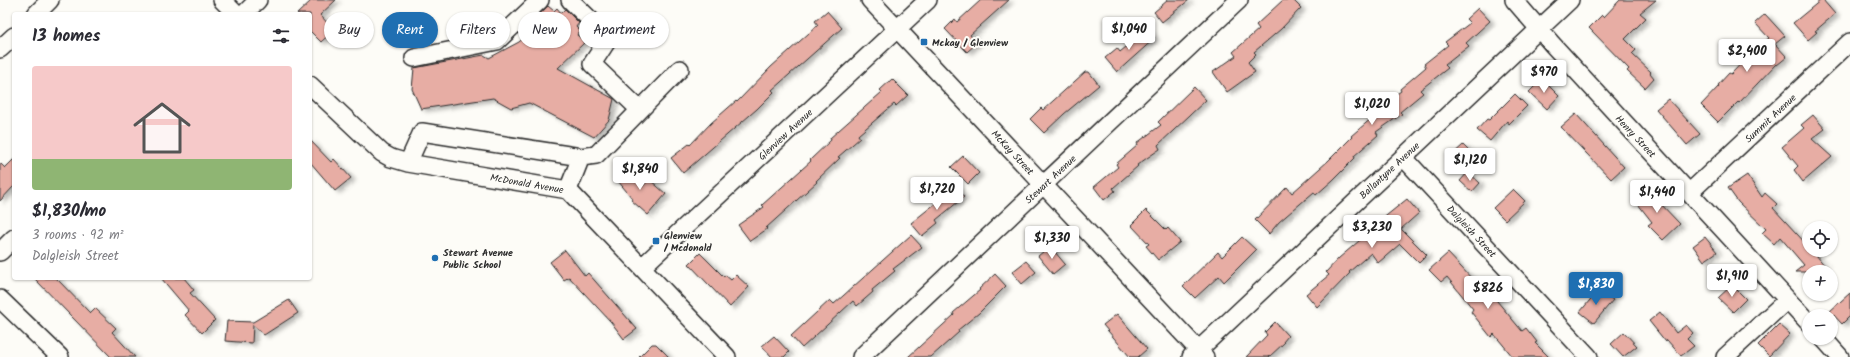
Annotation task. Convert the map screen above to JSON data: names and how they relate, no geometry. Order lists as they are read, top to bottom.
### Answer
{
  "streets": {
    "street": [
      "Summit Avenue",
      "Glenview Avenue",
      "Henry Street",
      "McKay Street",
      "Ballantyne Avenue",
      "Stewart Avenue",
      "McDonald Avenue",
      "Dalgleish Street"
    ]
  },
  "crossings": [
    ["Summit Avenue", "Henry Street"],
    ["Glenview Avenue", "McKay Street"],
    ["Glenview Avenue", "McDonald Avenue"],
    ["Henry Street", "Ballantyne Avenue"],
    ["McKay Street", "Ballantyne Avenue"],
    ["McKay Street", "Stewart Avenue"],
    ["Ballantyne Avenue", "Dalgleish Street"]
  ],
  "places": {
    "transit": ["Mckay / Glenview", "Glenview / Mcdonald"],
    "other": ["Stewart Avenue Public School"]
  },
  "page": {
    "chip": [
      "Buy",
      "Rent",
      "Filters",
      "New",
      "Apartment"
    ],
    "heading": "13 homes",
    "price": [
      "$1,040",
      "$2,400",
      "$970",
      "$1,020",
      "$1,120",
      "$1,840",
      "$1,720",
      "$1,440",
      "$3,230",
      "$1,330",
      "$1,910",
      "$1,830",
      "$826"
    ],
    "list": [
      {
        "name": "$1,830/mo",
        "note": "3 rooms · 92 m² · Dalgleish Street"
      }
    ],
    "map_buttons": ["+", "−"]
  }
}
